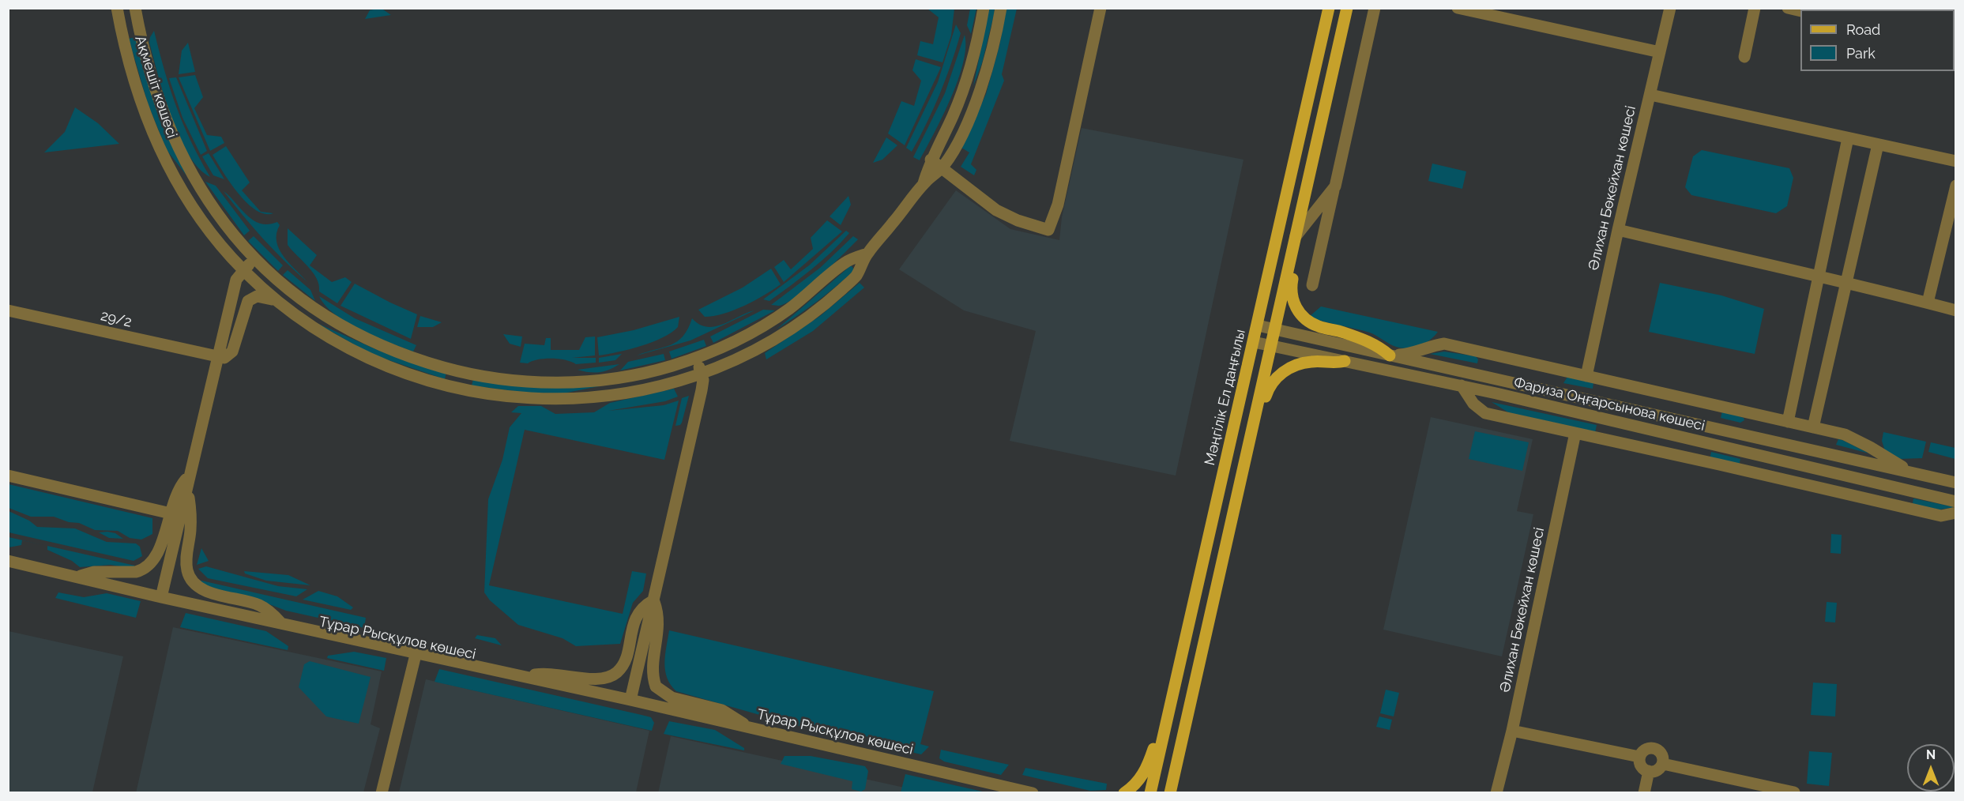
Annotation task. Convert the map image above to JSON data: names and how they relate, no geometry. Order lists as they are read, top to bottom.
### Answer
{
  "streets": {
    "main road": ["Мәңгілік Ел даңғылы"],
    "street": [
      "Ақмешіт көшесі",
      "Әлихан Бөкейхан көшесі",
      "29/2",
      "Фариза Оңғарсынова көшесі",
      "Тұрар Рысқұлов көшесі"
    ]
  },
  "crossings": [
    ["Мәңгілік Ел даңғылы", "Фариза Оңғарсынова көшесі"]
  ],
  "legend": ["Road", "Park"],
  "north": "top"
}
